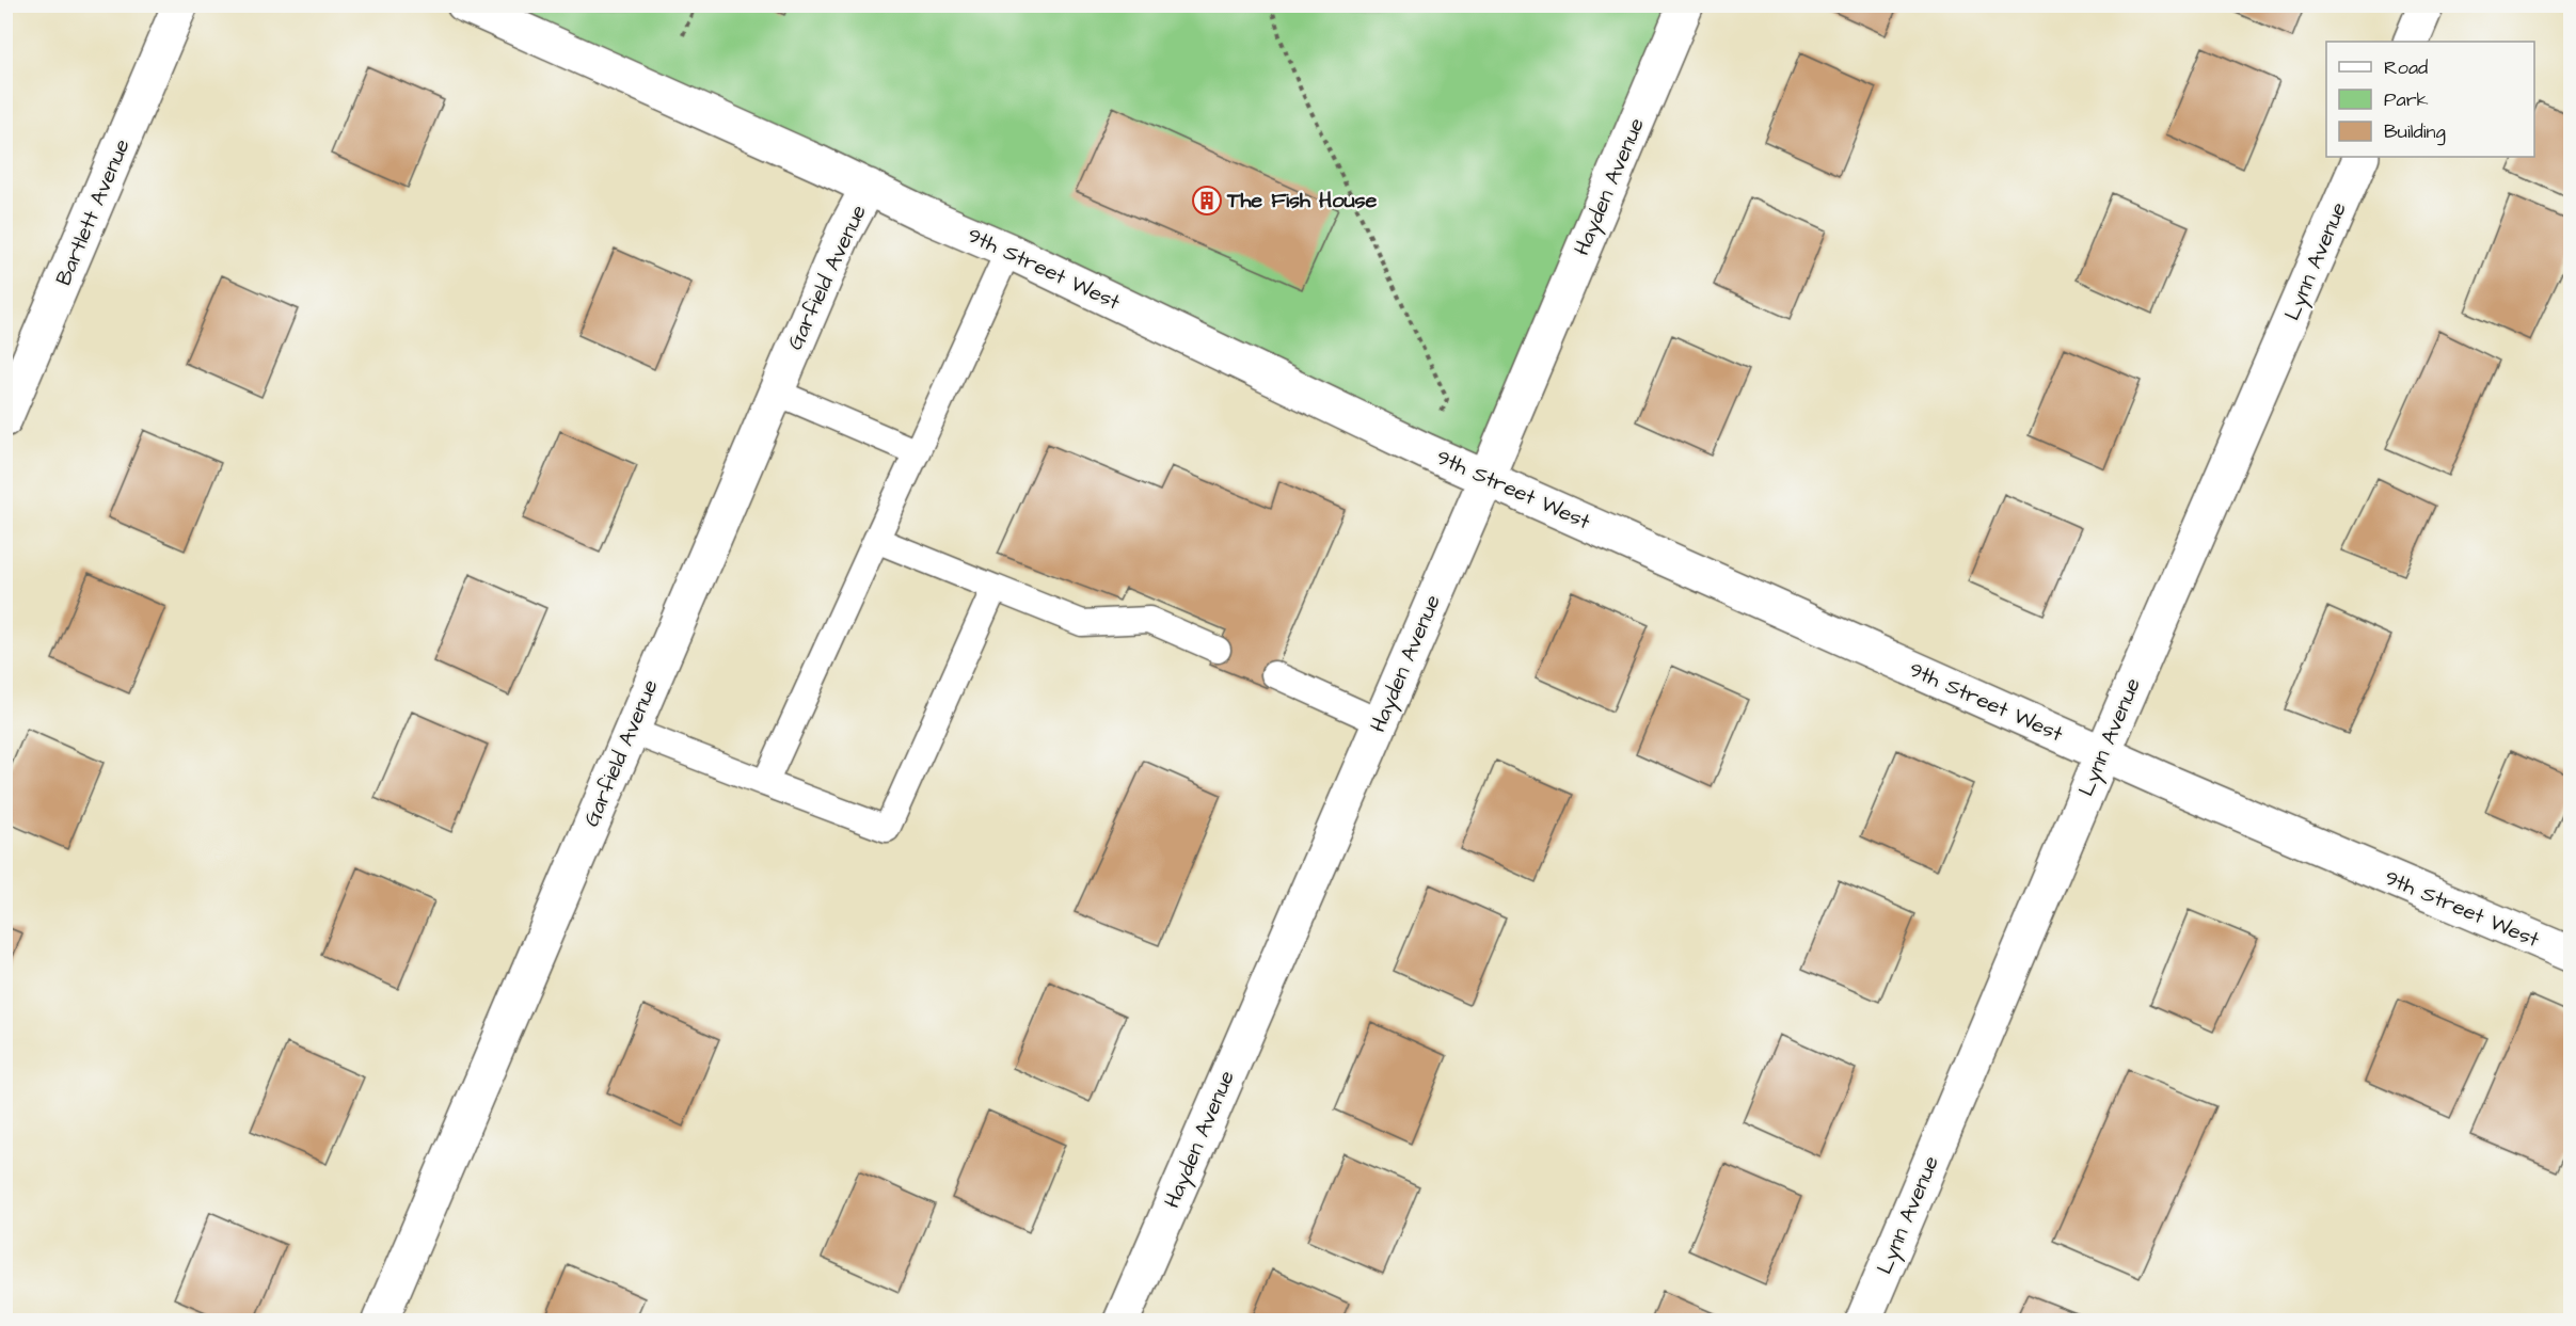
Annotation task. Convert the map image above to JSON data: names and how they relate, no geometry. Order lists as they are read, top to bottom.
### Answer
{
  "streets": {
    "street": [
      "Hayden Avenue",
      "Bartlett Avenue",
      "Lynn Avenue",
      "9th Street West",
      "Garfield Avenue"
    ]
  },
  "crossings": [
    ["Hayden Avenue", "9th Street West"],
    ["Lynn Avenue", "9th Street West"],
    ["9th Street West", "Garfield Avenue"]
  ],
  "places": {
    "building": ["The Fish House"]
  },
  "legend": ["Road", "Park", "Building"]
}
